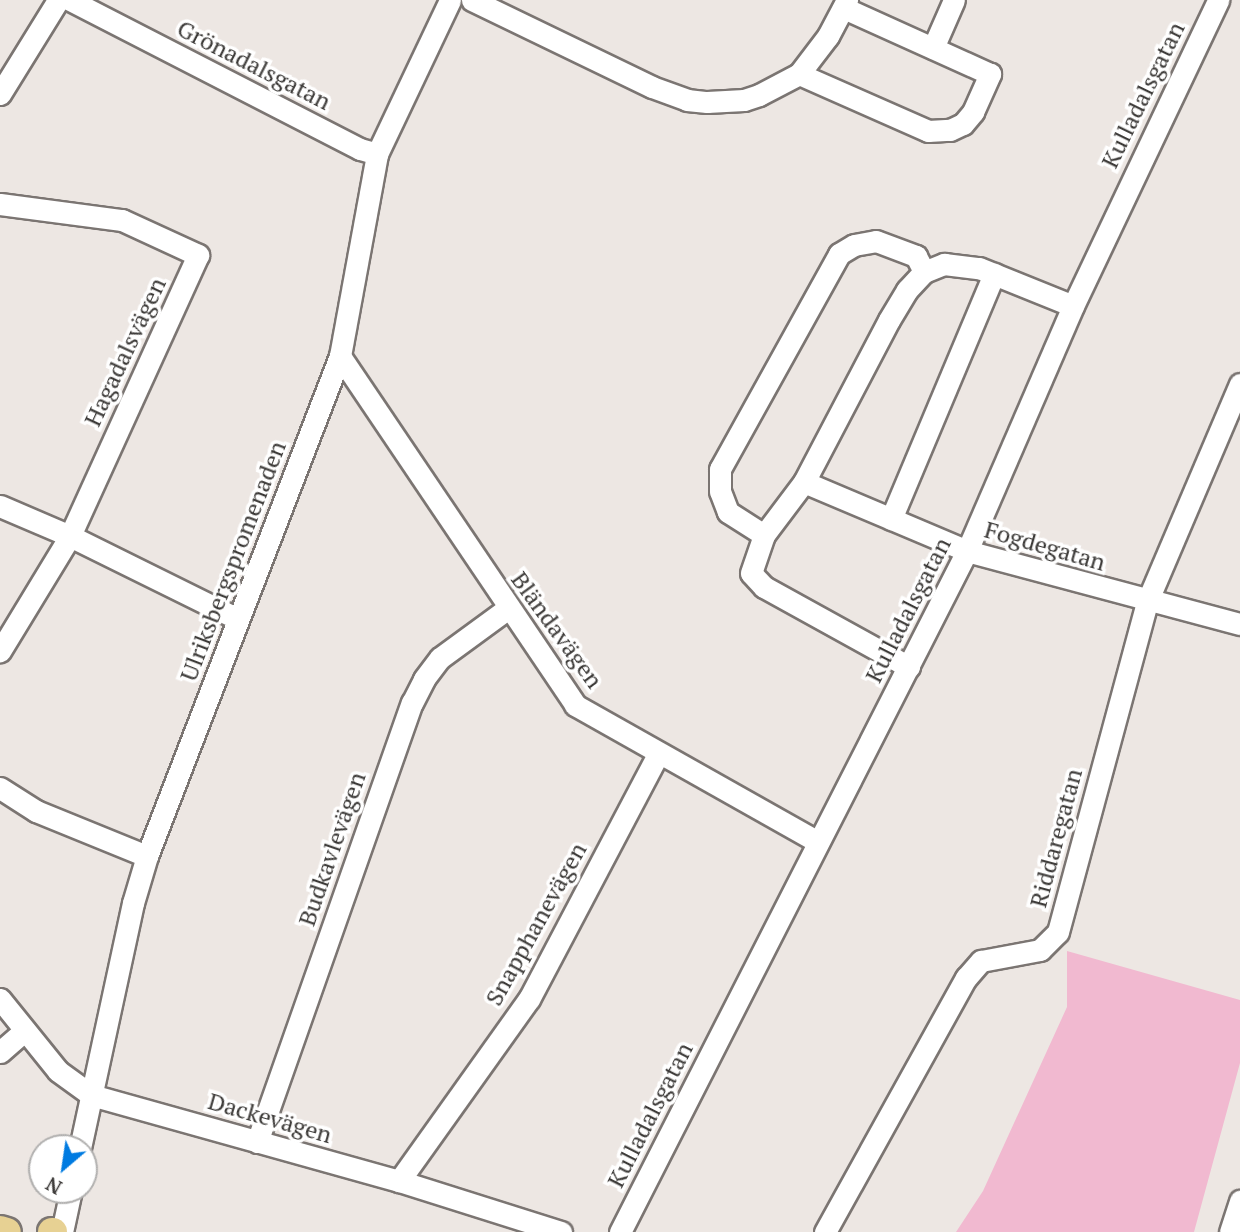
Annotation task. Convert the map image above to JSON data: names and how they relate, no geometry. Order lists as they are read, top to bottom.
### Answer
{
  "streets": {
    "street": [
      "Grönadalsgatan",
      "Kulladalsgatan",
      "Hagadalsvägen",
      "Fogdegatan",
      "Ulriksbergspromenaden",
      "Bländavägen",
      "Riddaregatan",
      "Budkavlevägen",
      "Snapphanevägen",
      "Dackevägen"
    ]
  },
  "crossings": [
    ["Grönadalsgatan", "Ulriksbergspromenaden"],
    ["Kulladalsgatan", "Fogdegatan"],
    ["Kulladalsgatan", "Bländavägen"],
    ["Fogdegatan", "Riddaregatan"],
    ["Ulriksbergspromenaden", "Bländavägen"],
    ["Ulriksbergspromenaden", "Dackevägen"],
    ["Bländavägen", "Budkavlevägen"],
    ["Bländavägen", "Snapphanevägen"],
    ["Budkavlevägen", "Dackevägen"],
    ["Snapphanevägen", "Dackevägen"]
  ],
  "north": "bottom left"
}
